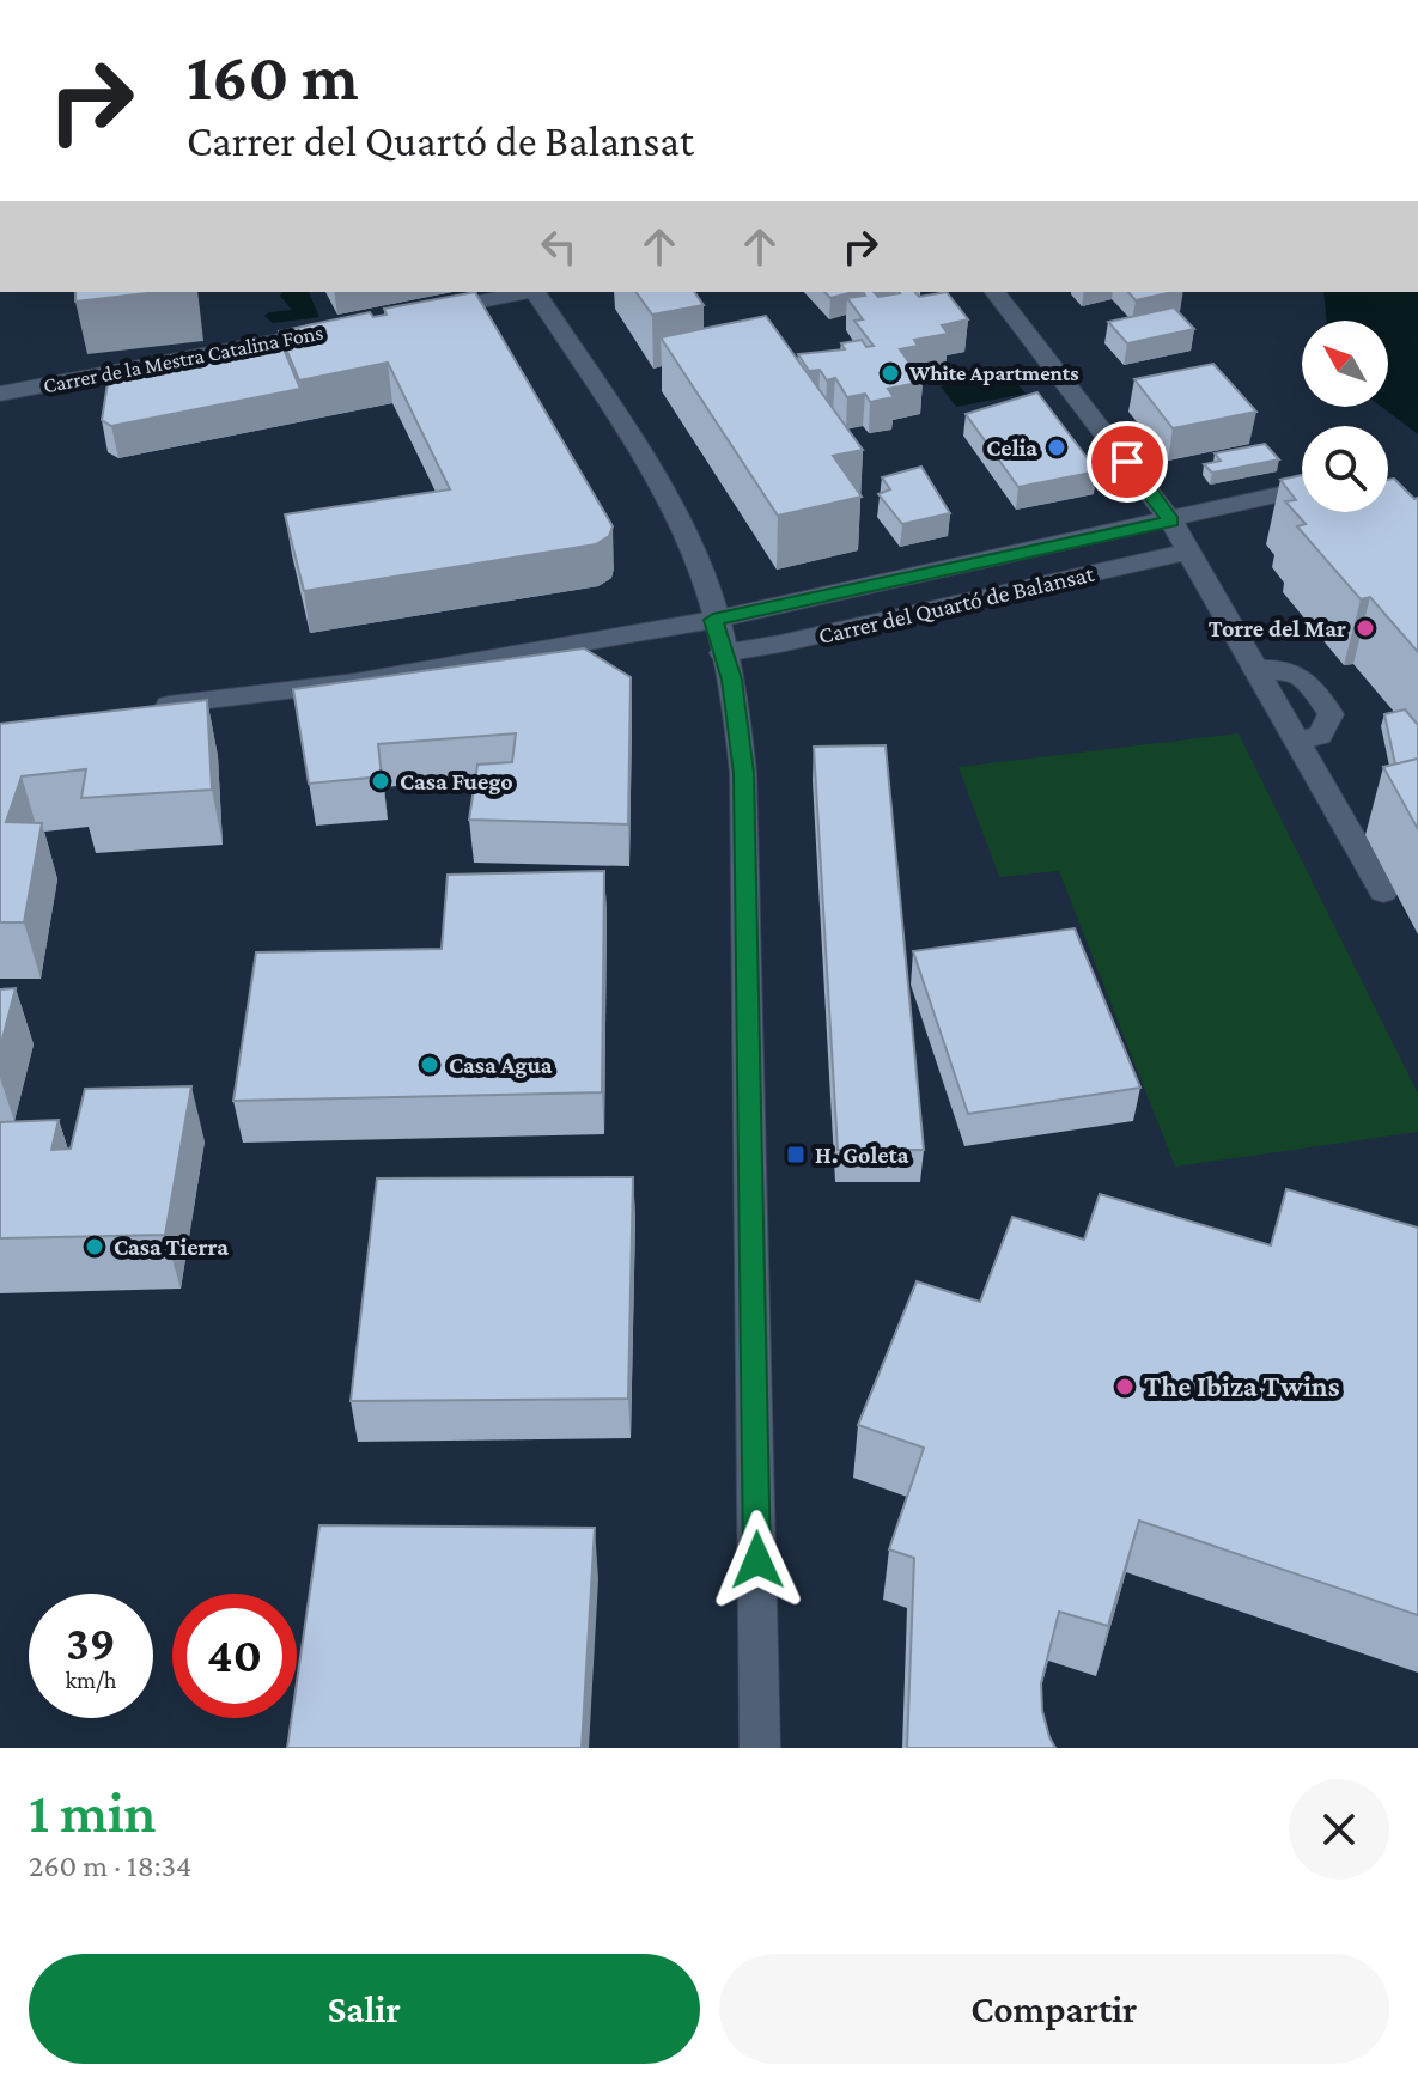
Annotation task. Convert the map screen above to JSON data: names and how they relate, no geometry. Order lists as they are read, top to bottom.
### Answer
{
  "streets": {
    "street": ["Carrer de la Mestra Catalina Fons", "Carrer del Quartó de Balansat"]
  },
  "places": {
    "other": [
      "White Apartments",
      "Celia",
      "Torre del Mar",
      "Casa Fuego",
      "Casa Agua",
      "Casa Tierra",
      "The Ibiza Twins"
    ],
    "transit": ["H. Goleta"]
  },
  "north": "top left",
  "page": {
    "turn": ["160 m", "Carrer del Quartó de Balansat"],
    "speed": "39 km/h",
    "limit": "40",
    "heading": ["1 min", "260 m · 18:34"],
    "buttons": ["Salir", "Compartir"]
  }
}
